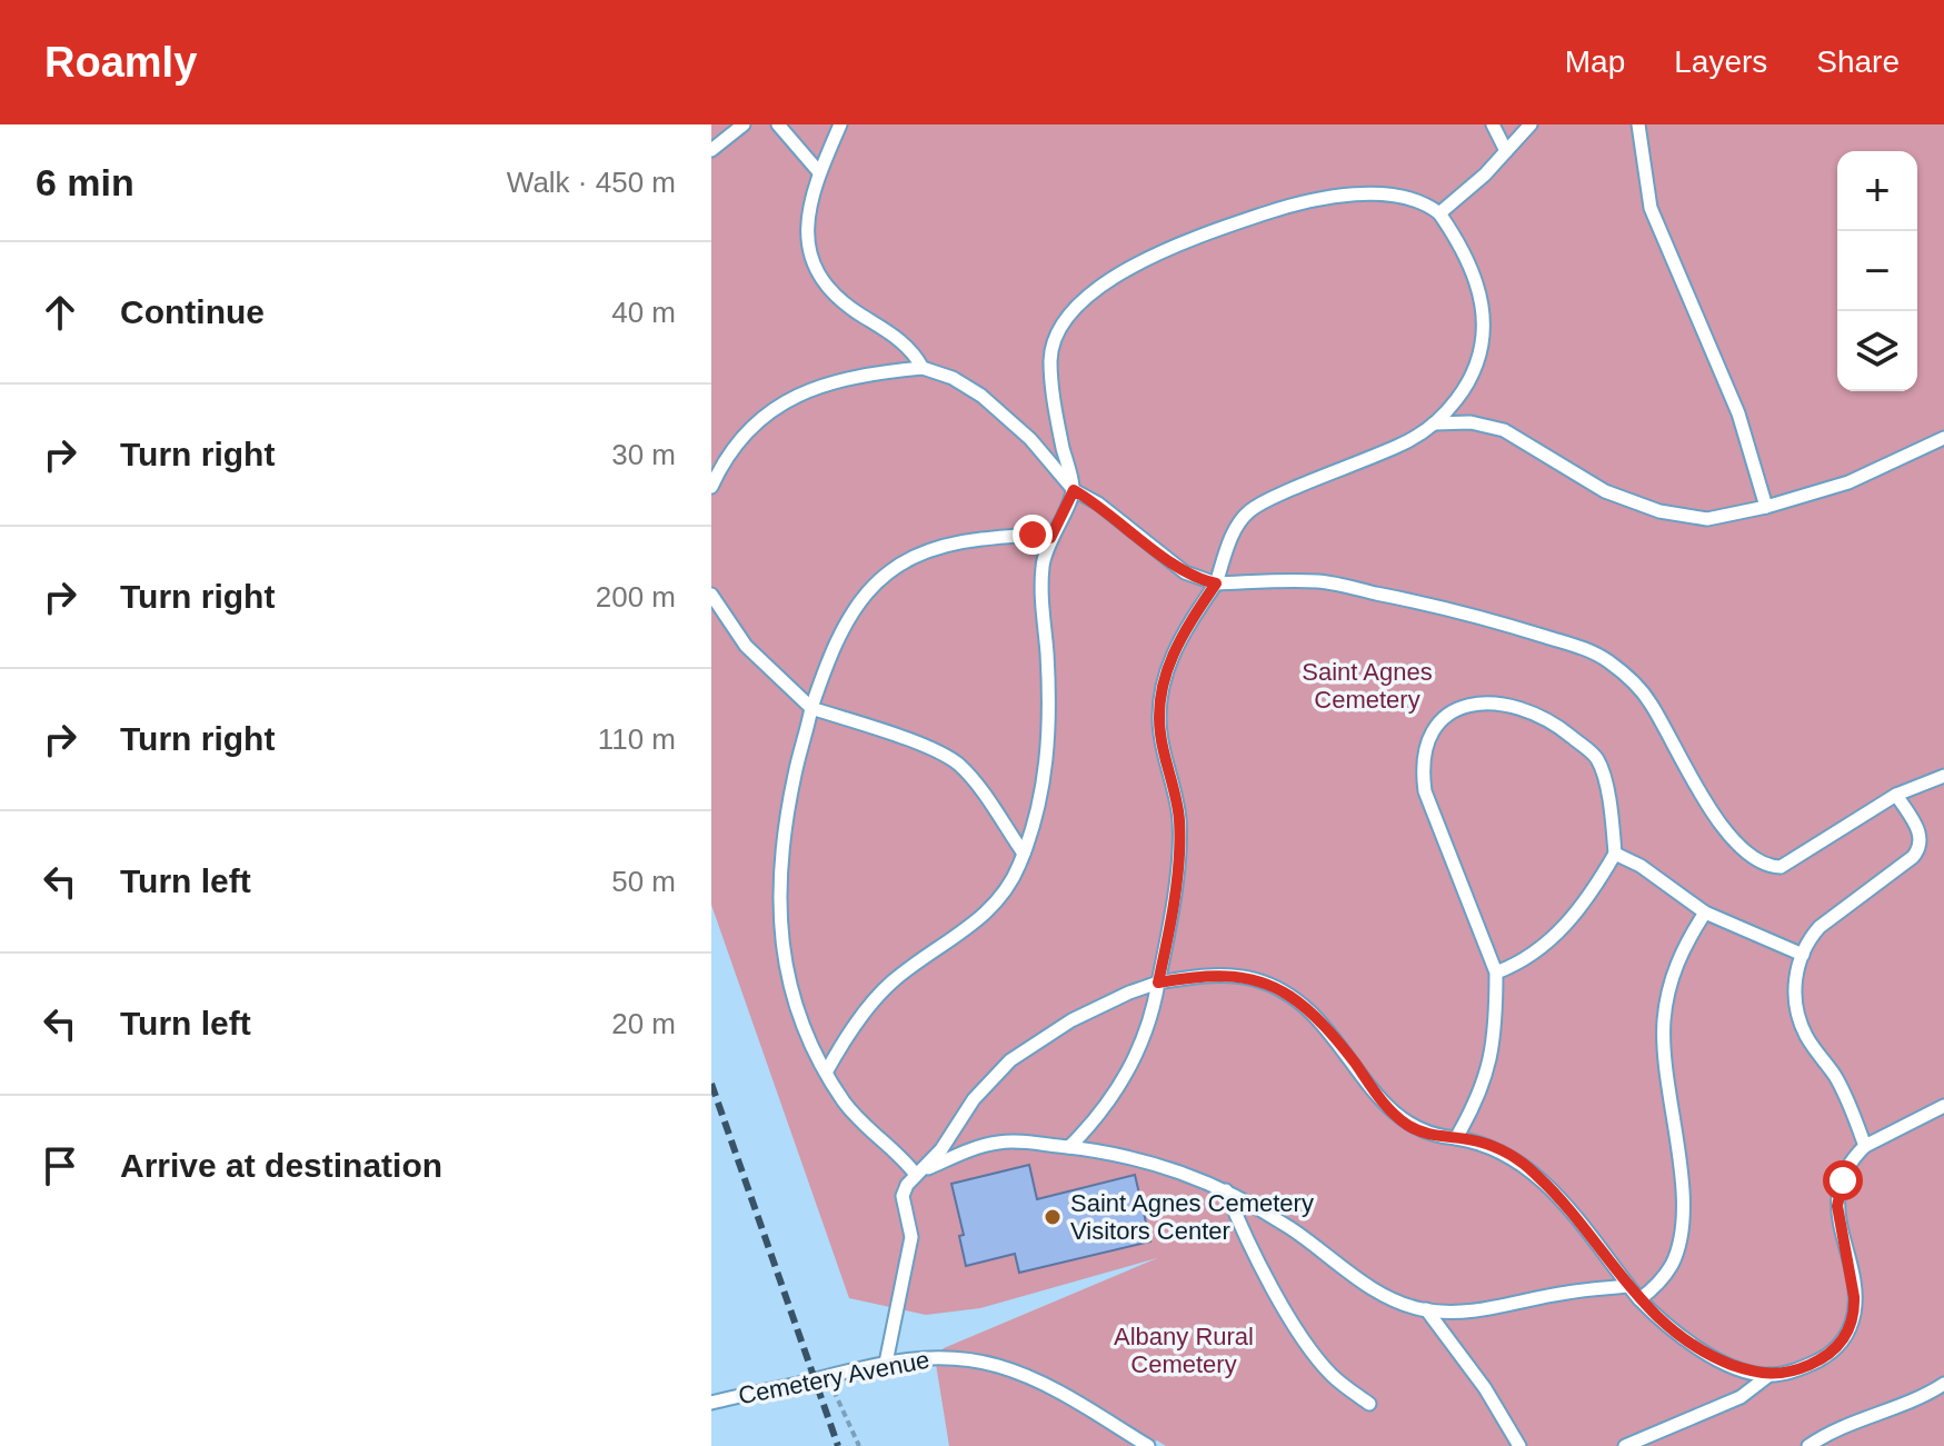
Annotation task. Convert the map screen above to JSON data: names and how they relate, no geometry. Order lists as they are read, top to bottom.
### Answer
{
  "streets": {
    "lane": ["Cemetery Avenue"]
  },
  "parks": ["Saint Agnes Cemetery", "Albany Rural Cemetery"],
  "places": ["Saint Agnes Cemetery Visitors Center"],
  "page": {
    "header": "Roamly",
    "nav": ["Map", "Layers", "Share"],
    "heading": ["6 min", "Walk · 450 m"],
    "map_buttons": ["+", "−"],
    "list": [
      ["Continue", "40 m"],
      ["Turn right", "30 m"],
      ["Turn right", "200 m"],
      ["Turn right", "110 m"],
      ["Turn left", "50 m"],
      ["Turn left", "20 m"],
      "Arrive at destination"
    ]
  }
}
